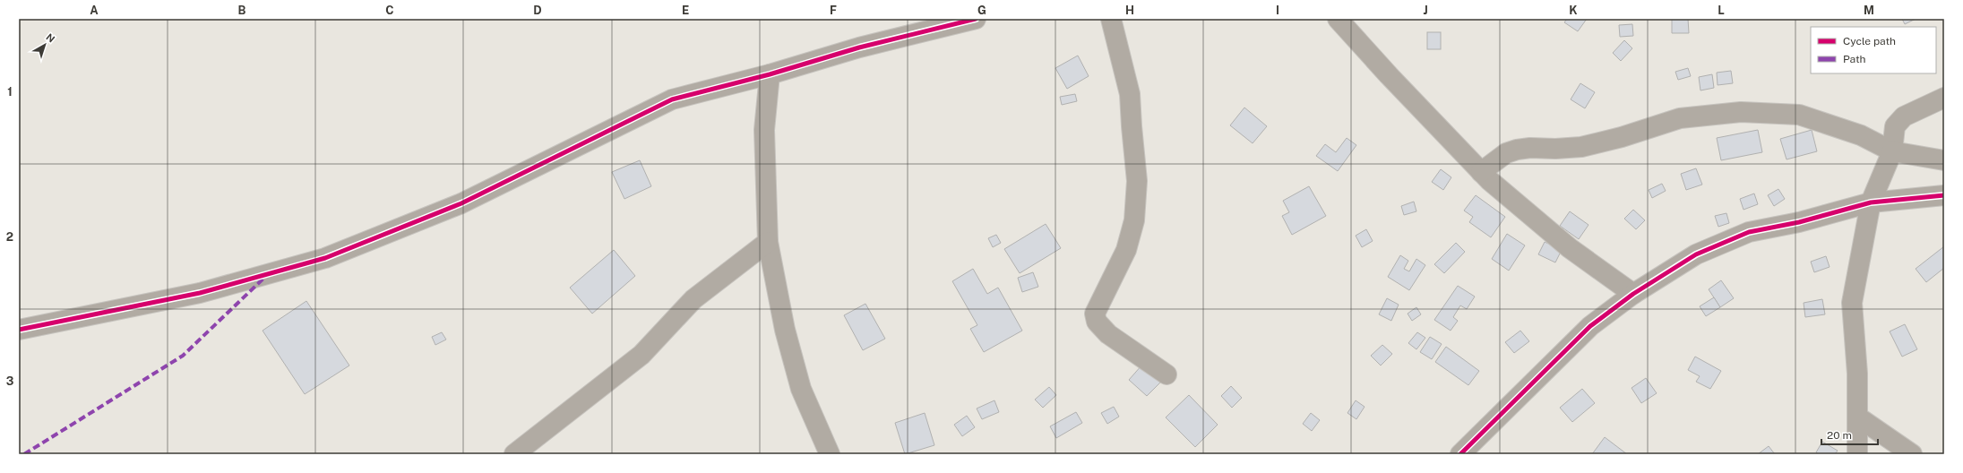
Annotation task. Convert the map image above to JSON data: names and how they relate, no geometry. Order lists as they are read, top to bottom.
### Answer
{
  "legend": ["Cycle path", "Path"],
  "scale_bar": "20 m",
  "north": "top right",
  "grid": {
    "columns": [
      "A",
      "B",
      "C",
      "D",
      "E",
      "F",
      "G",
      "H",
      "I",
      "J",
      "K",
      "L",
      "M"
    ],
    "rows": ["1", "2", "3"]
  }
}
